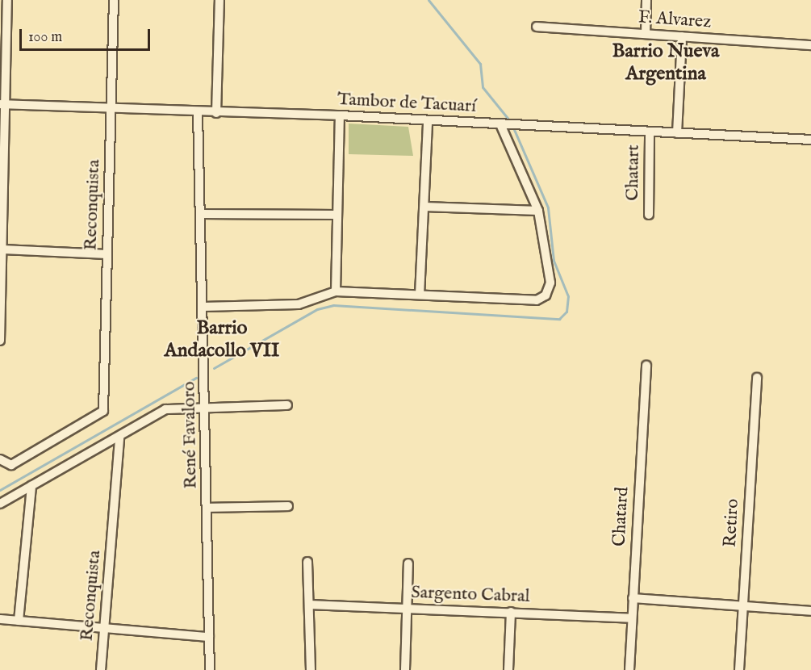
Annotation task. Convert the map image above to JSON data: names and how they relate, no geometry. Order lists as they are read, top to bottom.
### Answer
{
  "streets": {
    "street": [
      "F. Alvarez",
      "Tambor de Tacuarí",
      "Chatart",
      "Reconquista",
      "René Favaloro",
      "Chatard",
      "Retiro",
      "Sargento Cabral"
    ]
  },
  "crossings": [
    ["Tambor de Tacuarí", "Chatart"],
    ["Tambor de Tacuarí", "Reconquista"],
    ["Tambor de Tacuarí", "René Favaloro"],
    ["Chatard", "Sargento Cabral"]
  ],
  "districts": ["Barrio Nueva Argentina", "Barrio Andacollo VII"],
  "scale_bar": "100 m"
}
